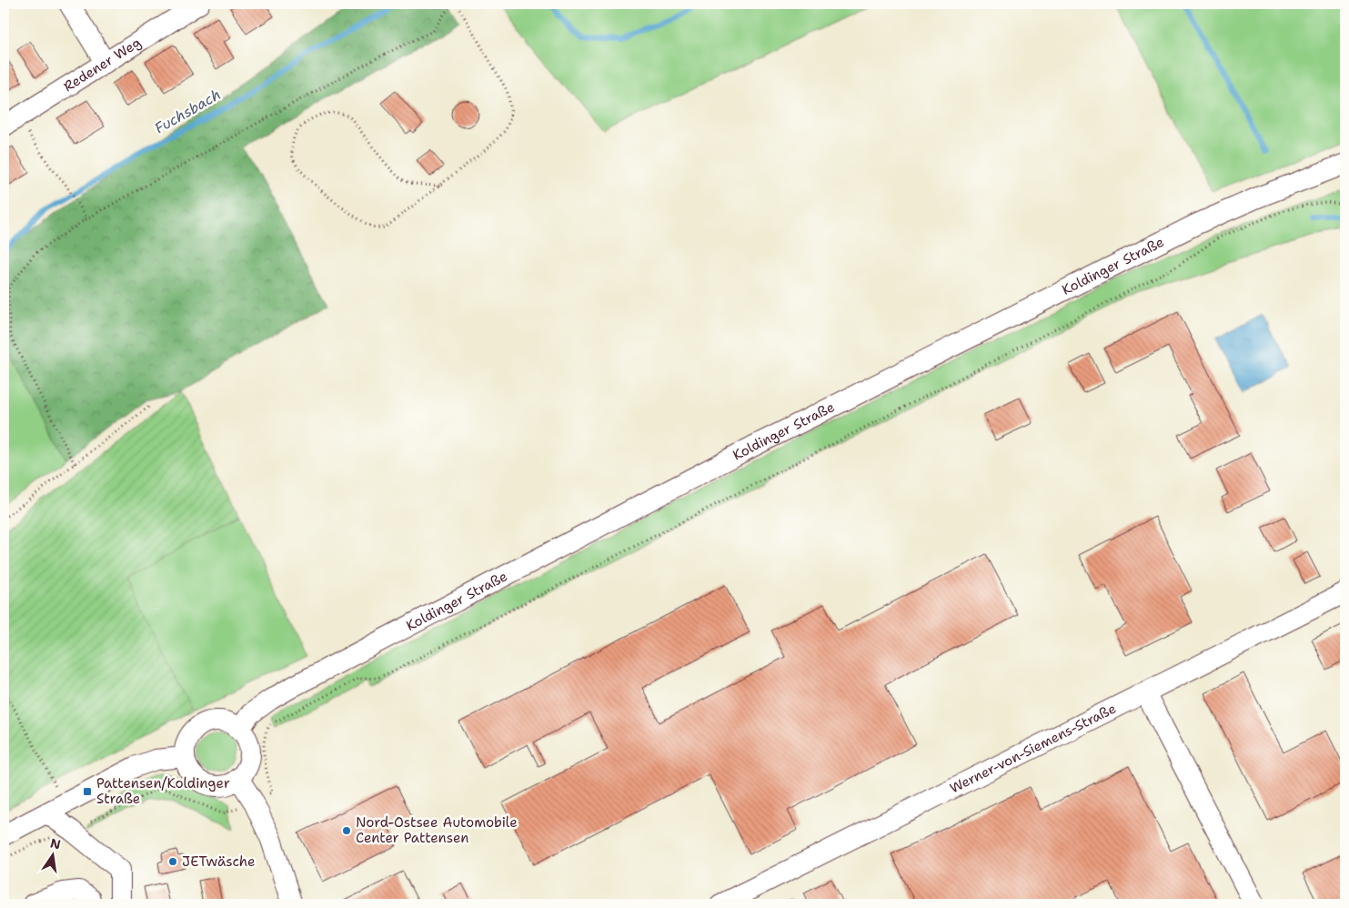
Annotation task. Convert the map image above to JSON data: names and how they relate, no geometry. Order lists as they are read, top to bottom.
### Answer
{
  "streets": {
    "street": ["Redener Weg", "Koldinger Straße", "Werner-von-Siemens-Straße"]
  },
  "water": ["Fuchsbach"],
  "places": {
    "transit": ["Pattensen/Koldinger Straße"],
    "other": ["Nord-Ostsee Automobile Center Pattensen", "JETwäsche"]
  },
  "north": "top"
}
